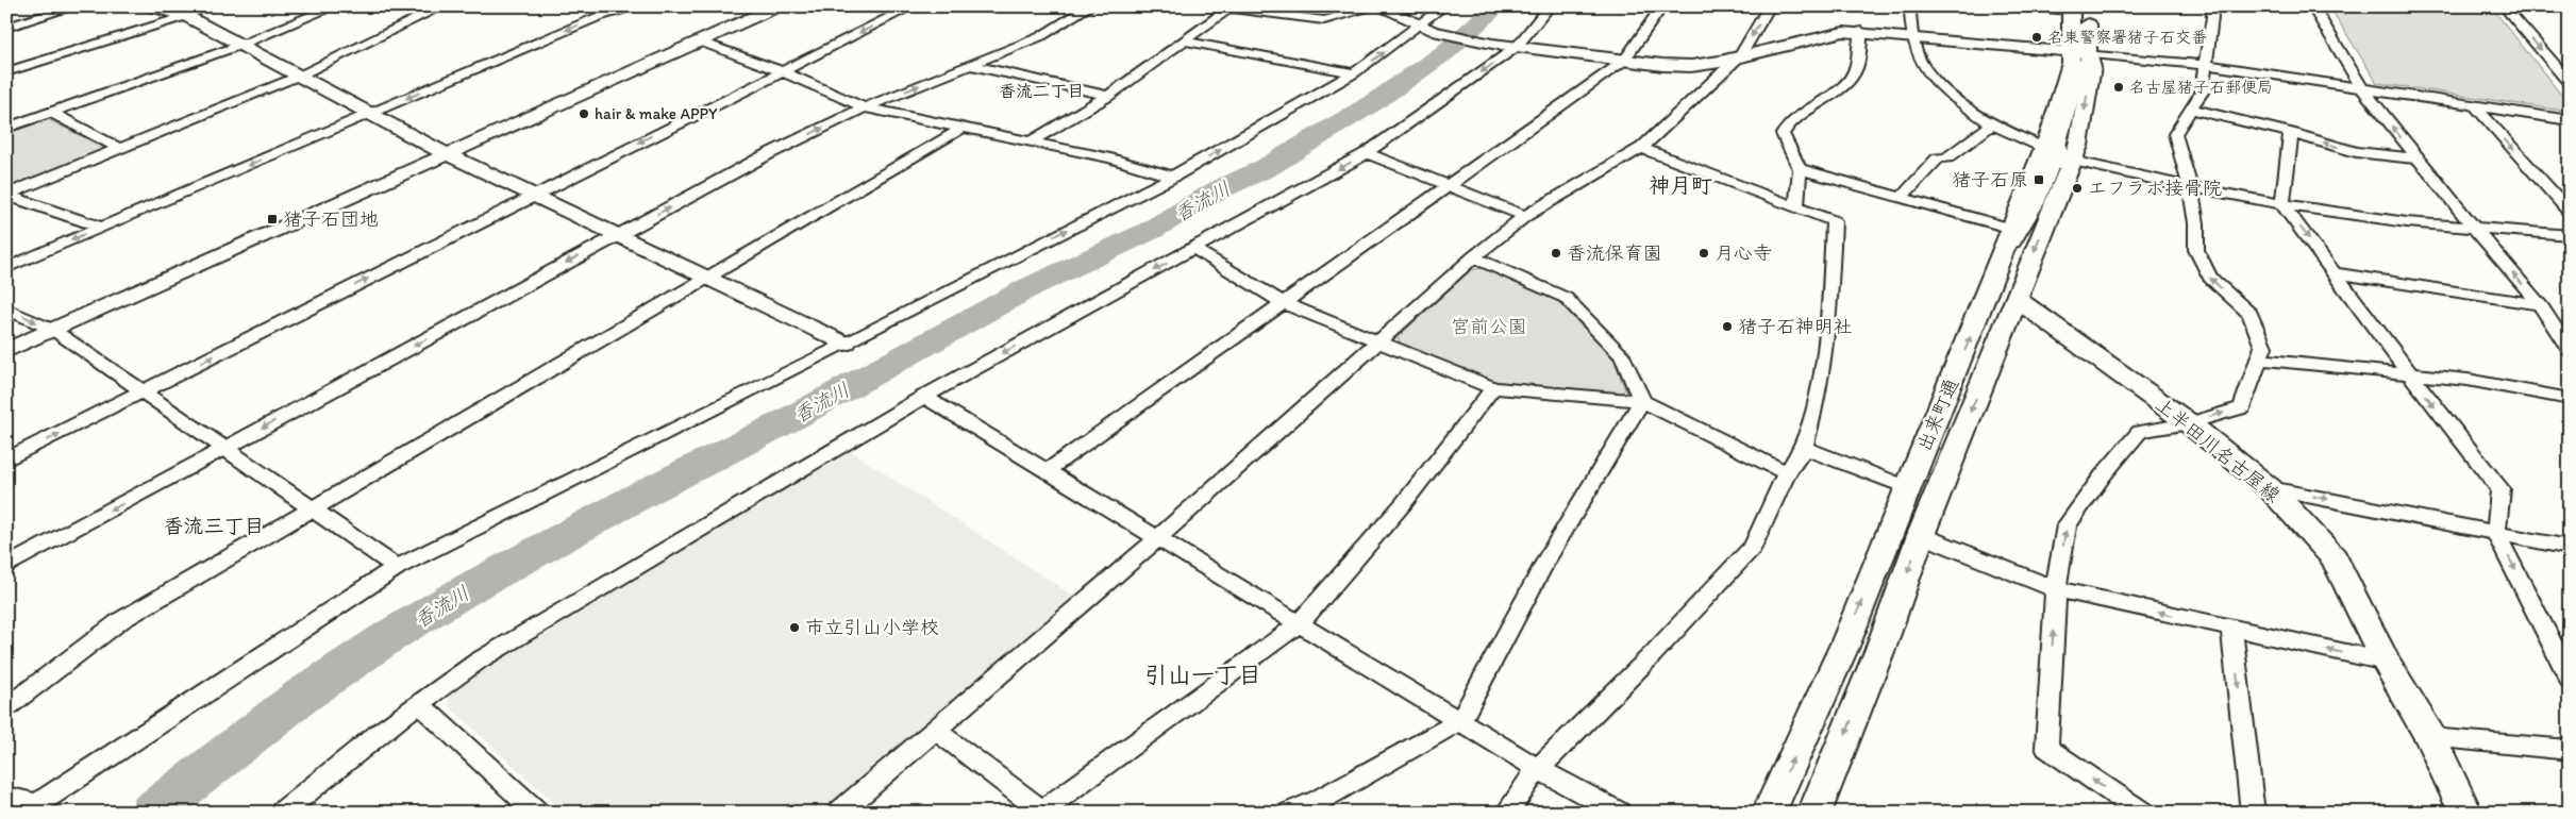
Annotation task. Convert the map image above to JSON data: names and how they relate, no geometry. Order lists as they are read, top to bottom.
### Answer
{
  "streets": {
    "main road": ["出来町通", "上半田川名古屋線"]
  },
  "crossings": [
    ["出来町通", "上半田川名古屋線"]
  ],
  "districts": [
    "香流二丁目",
    "神月町",
    "香流三丁目",
    "引山一丁目"
  ],
  "water": ["香流川"],
  "parks": ["宮前公園"],
  "places": {
    "other": [
      "名東警察署猪子石交番",
      "名古屋猪子石郵便局",
      "hair & make APPY",
      "エフラボ接骨院",
      "香流保育園",
      "月心寺",
      "猪子石神明社",
      "市立引山小学校"
    ],
    "transit": ["猪子石原", "猪子石団地"]
  }
}
